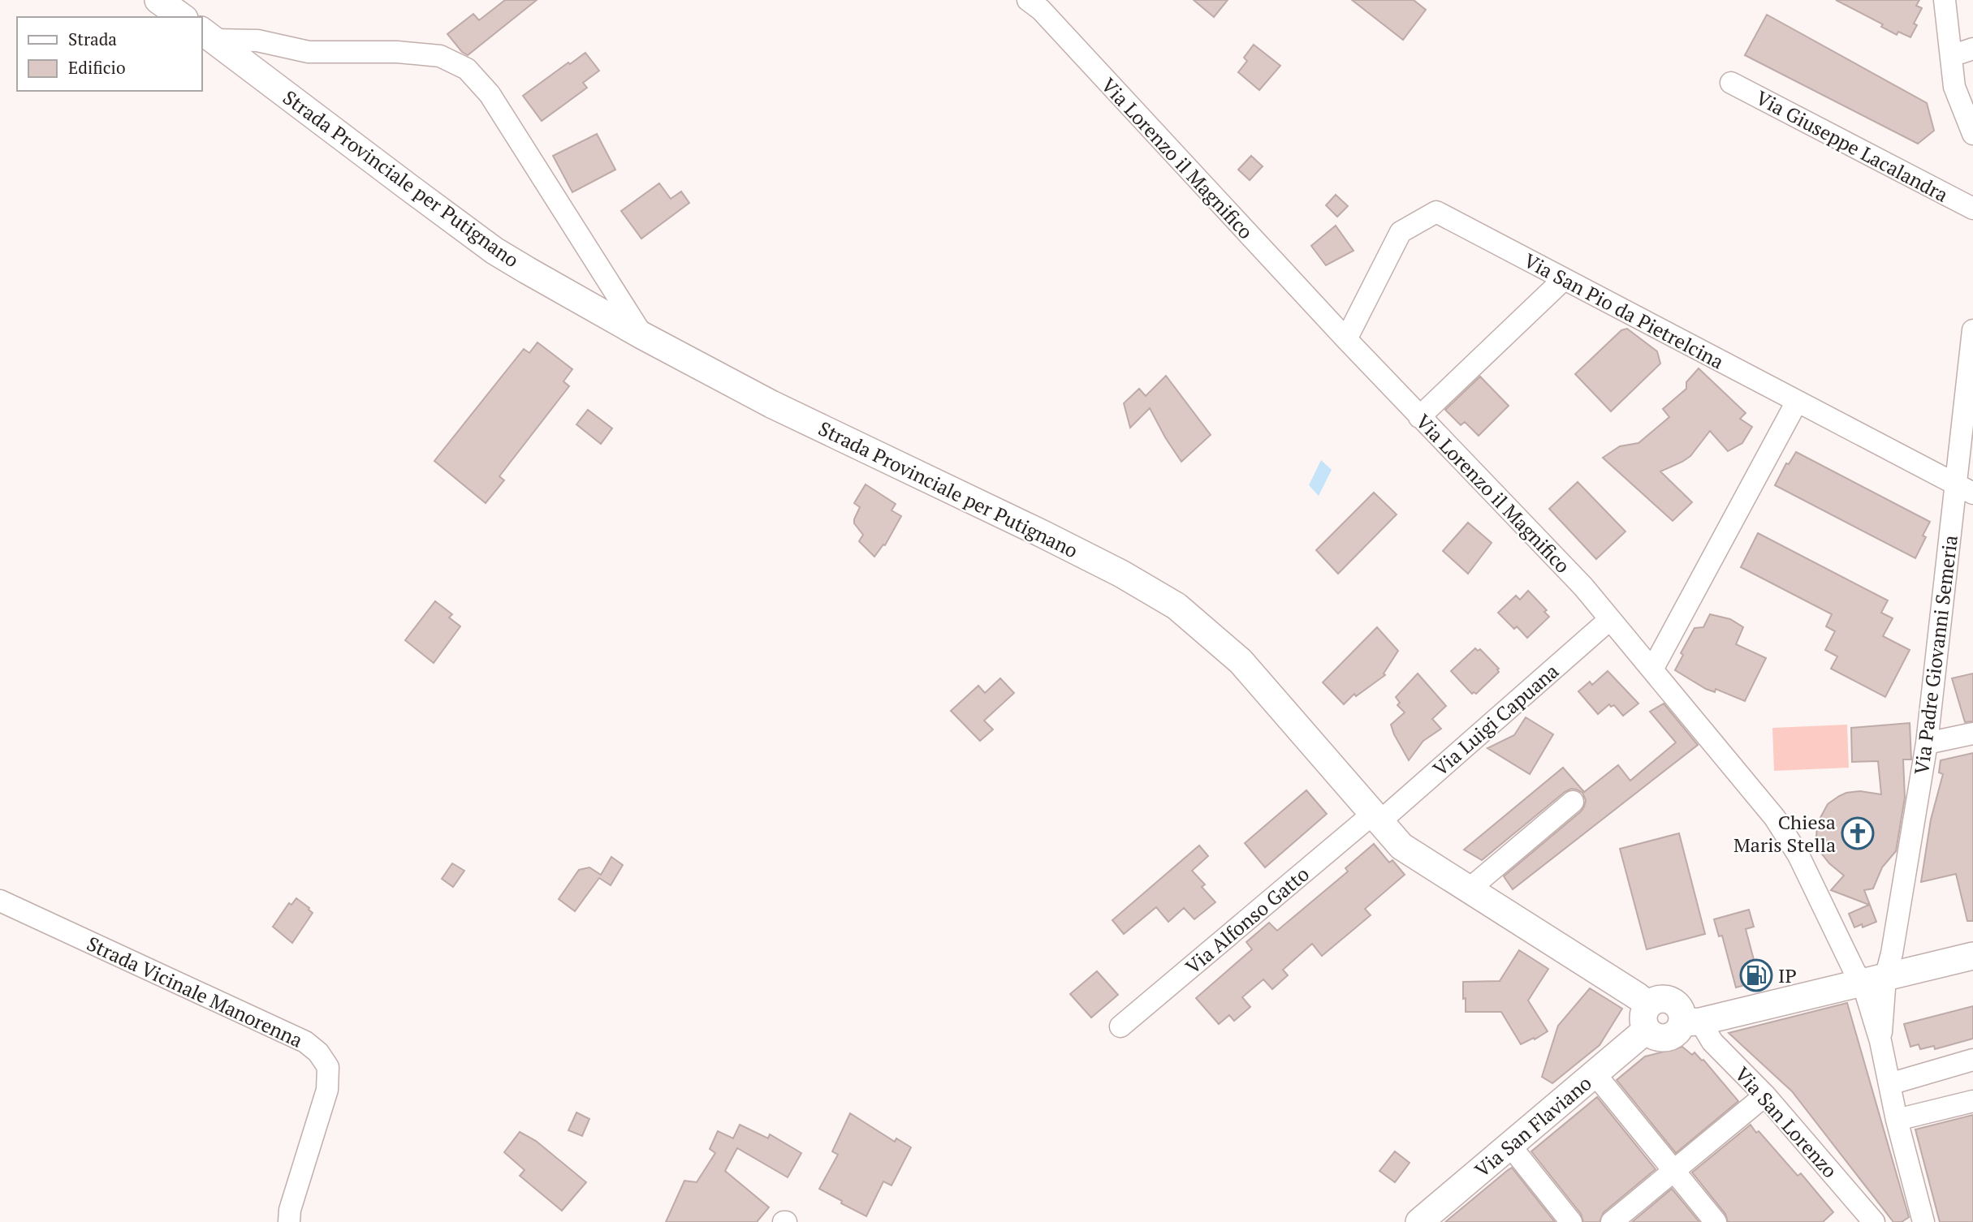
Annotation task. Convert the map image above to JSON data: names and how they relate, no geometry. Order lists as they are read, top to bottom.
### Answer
{
  "streets": {
    "street": [
      "Via Giuseppe Lacalandra",
      "Via Lorenzo il Magnifico",
      "Strada Provinciale per Putignano",
      "Via San Pio da Pietrelcina",
      "Via Padre Giovanni Semeria",
      "Via Luigi Capuana",
      "Via Alfonso Gatto",
      "Strada Vicinale Manorenna",
      "Via San Lorenzo",
      "Via San Flaviano"
    ]
  },
  "crossings": [
    ["Via Lorenzo il Magnifico", "Via San Pio da Pietrelcina"],
    ["Via Lorenzo il Magnifico", "Via Padre Giovanni Semeria"],
    ["Via Lorenzo il Magnifico", "Via Luigi Capuana"],
    ["Strada Provinciale per Putignano", "Via Luigi Capuana"],
    ["Strada Provinciale per Putignano", "Via Alfonso Gatto"],
    ["Strada Provinciale per Putignano", "Via San Flaviano"],
    ["Via San Pio da Pietrelcina", "Via Padre Giovanni Semeria"],
    ["Via Luigi Capuana", "Via Alfonso Gatto"]
  ],
  "places": {
    "church": ["Chiesa Maris Stella"],
    "fuel station": ["IP"]
  },
  "legend": ["Strada", "Edificio"]
}
